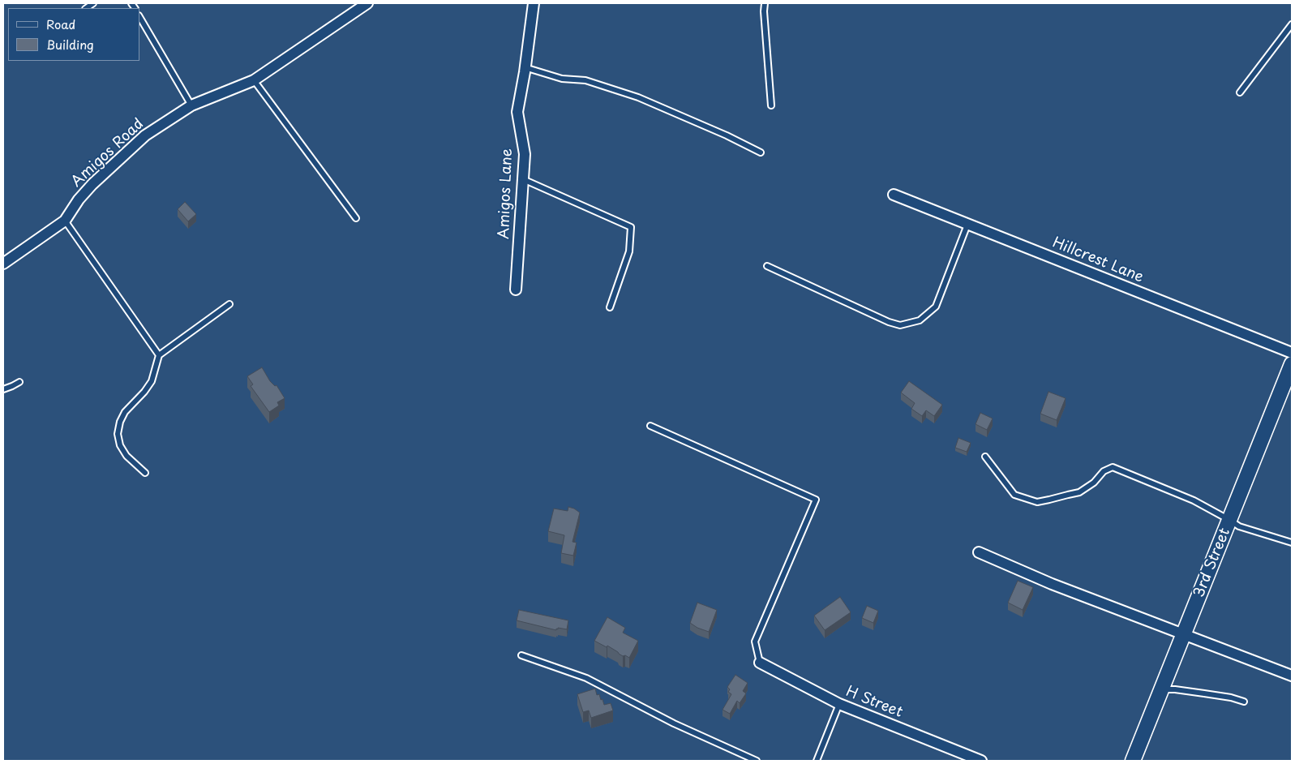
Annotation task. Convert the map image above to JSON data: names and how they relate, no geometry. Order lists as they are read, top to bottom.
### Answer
{
  "streets": {
    "main road": ["3rd Street"],
    "street": [
      "Amigos Road",
      "Amigos Lane",
      "Hillcrest Lane",
      "H Street"
    ]
  },
  "legend": ["Road", "Building"]
}
